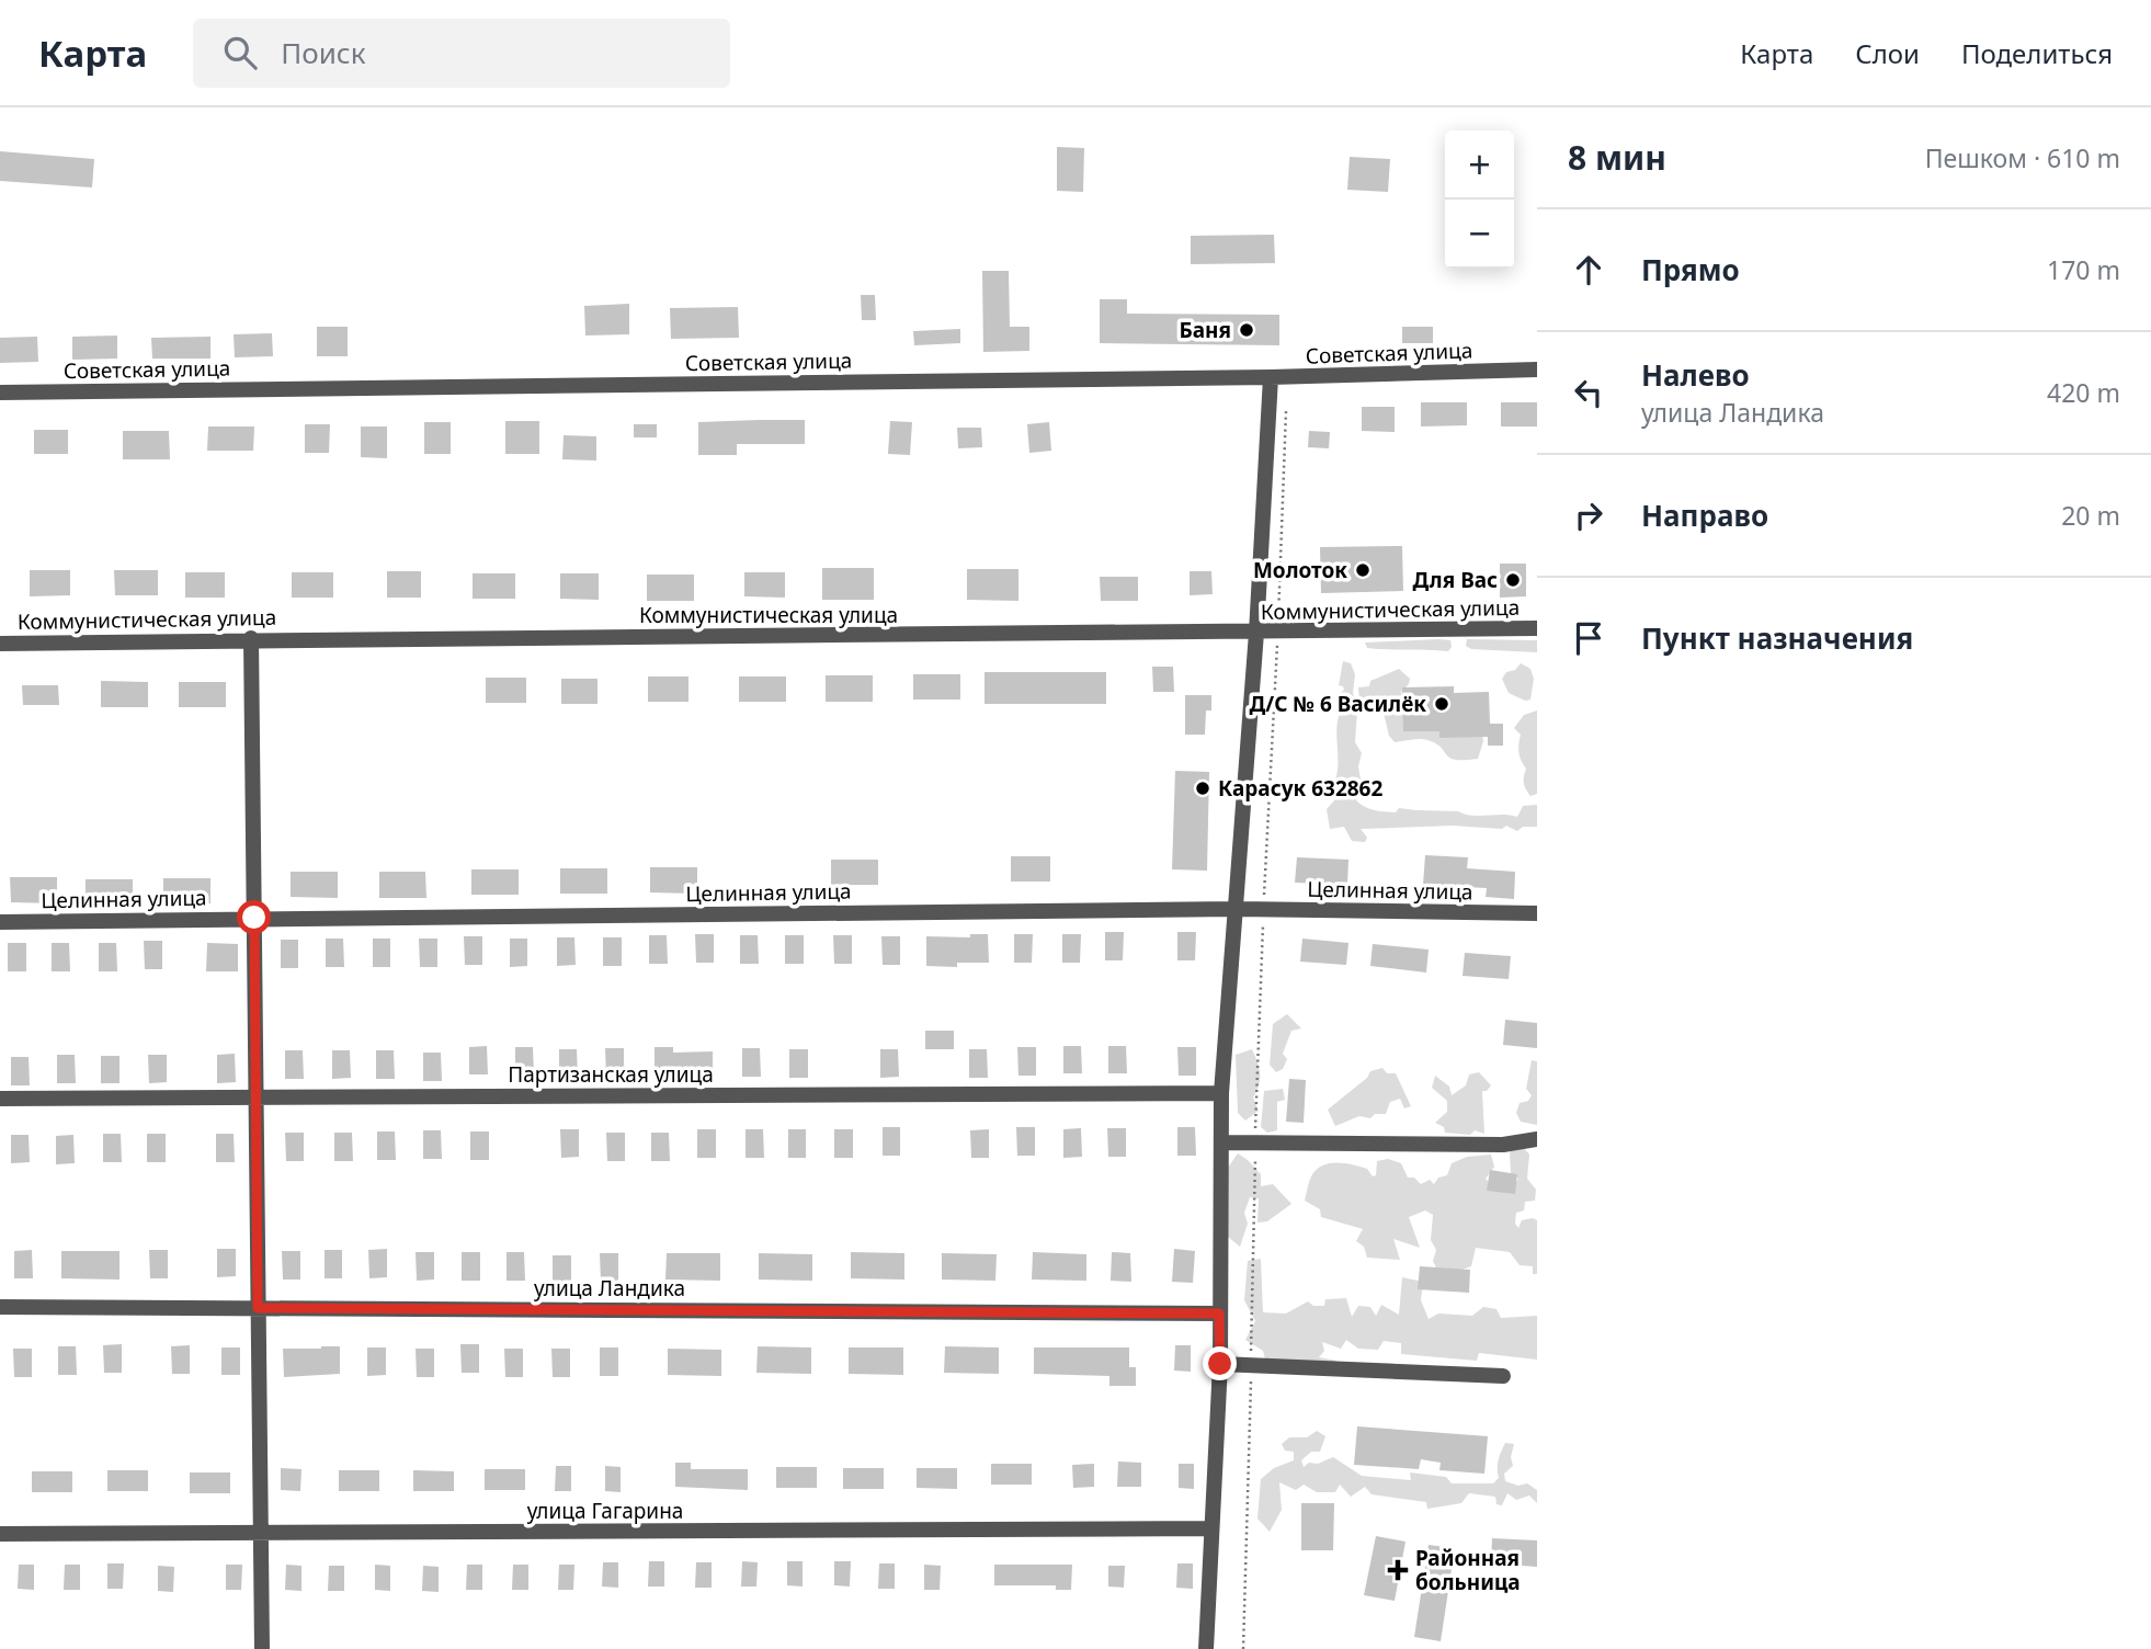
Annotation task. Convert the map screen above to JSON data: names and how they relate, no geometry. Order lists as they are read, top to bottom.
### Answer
{
  "streets": {
    "street": [
      "Советская улица",
      "Коммунистическая улица",
      "Целинная улица",
      "Партизанская улица",
      "улица Ландика",
      "улица Гагарина"
    ]
  },
  "places": {
    "other": [
      "Баня",
      "Молоток",
      "Для Вас",
      "Д/С № 6 Василёк",
      "Карасук 632862"
    ],
    "health": ["Районная больница"]
  },
  "page": {
    "header": "Карта",
    "search": "Поиск",
    "nav": ["Карта", "Слои", "Поделиться"],
    "heading": ["8 мин", "Пешком · 610 m"],
    "map_buttons": ["+", "−"],
    "list": [
      ["Прямо", "170 m"],
      ["Налево", "улица Ландика", "420 m"],
      ["Направо", "20 m"],
      "Пункт назначения"
    ]
  }
}
